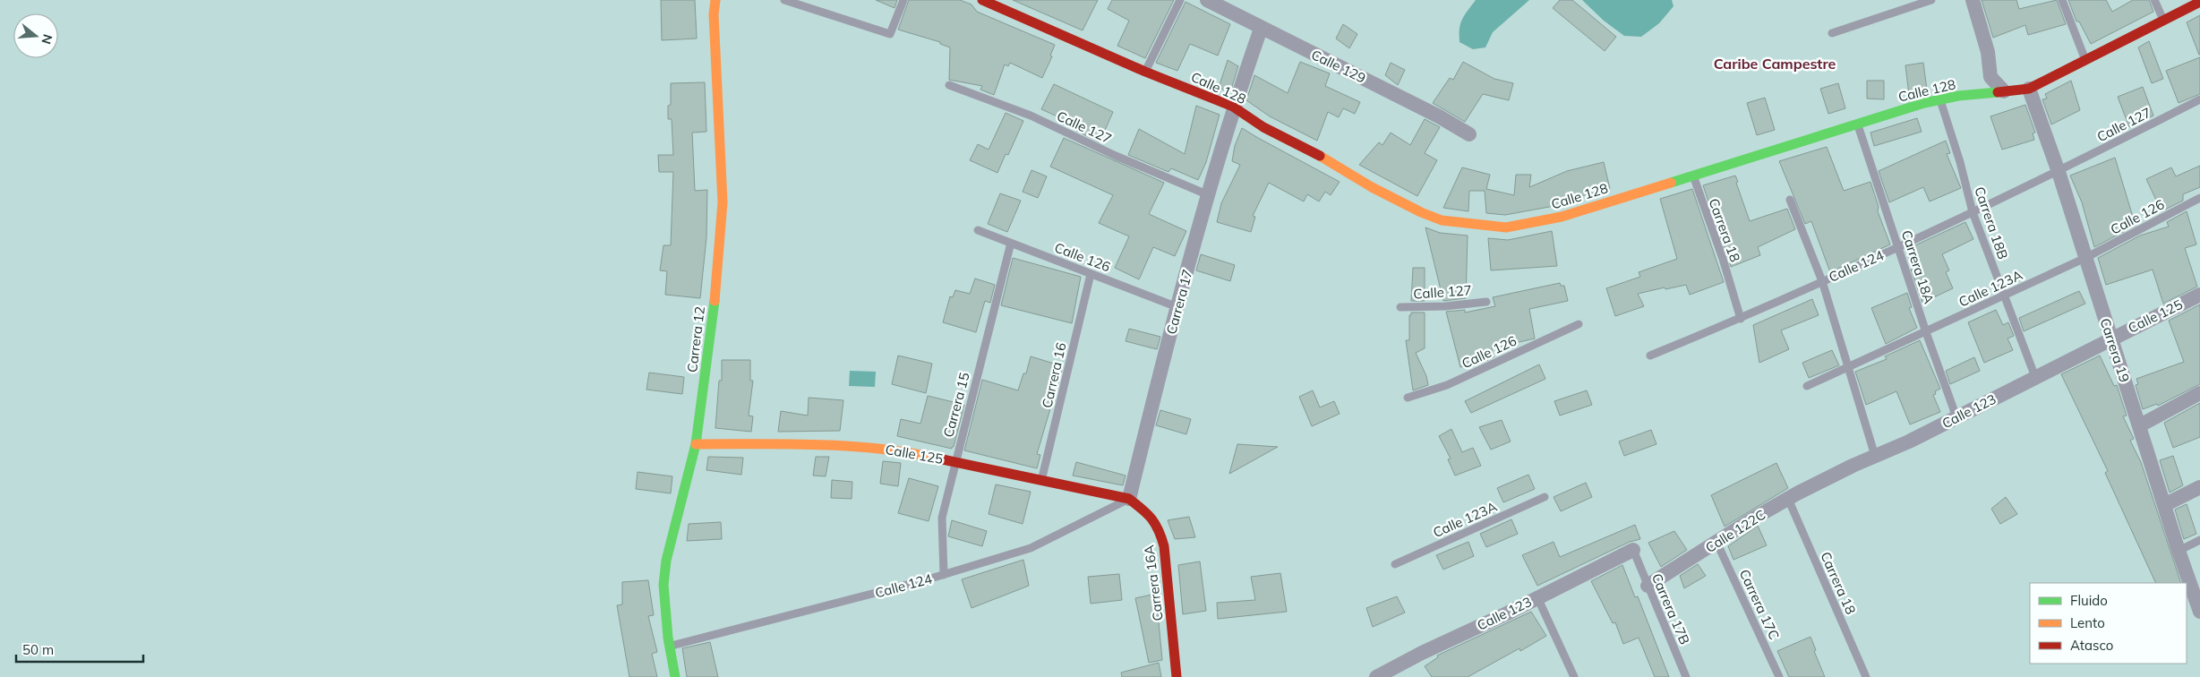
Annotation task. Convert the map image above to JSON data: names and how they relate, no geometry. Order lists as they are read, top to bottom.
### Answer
{
  "streets": {
    "street": [
      "Calle 129",
      "Calle 128",
      "Carrera 17",
      "Calle 125",
      "Carrera 12",
      "Carrera 19",
      "Calle 123",
      "Calle 122C",
      "Carrera 16A"
    ],
    "lane": [
      "Calle 127",
      "Calle 126",
      "Carrera 18B",
      "Carrera 18",
      "Calle 124",
      "Carrera 18A",
      "Calle 123A",
      "Carrera 16",
      "Carrera 15",
      "Carrera 17C",
      "Carrera 17B"
    ]
  },
  "crossings": [
    ["Calle 129", "Carrera 17"],
    ["Calle 128", "Carrera 18B"],
    ["Calle 128", "Carrera 18"],
    ["Calle 128", "Carrera 18A"],
    ["Calle 128", "Carrera 17"],
    ["Calle 128", "Carrera 19"],
    ["Calle 127", "Calle 124"],
    ["Calle 127", "Carrera 17"],
    ["Calle 127", "Carrera 19"],
    ["Calle 126", "Calle 123A"],
    ["Calle 126", "Carrera 17"],
    ["Calle 126", "Carrera 19"],
    ["Calle 126", "Carrera 16"],
    ["Calle 126", "Carrera 15"],
    ["Carrera 18B", "Calle 124"],
    ["Carrera 18B", "Calle 123A"],
    ["Carrera 18B", "Calle 123"],
    ["Carrera 18", "Calle 124"],
    ["Carrera 18", "Calle 122C"],
    ["Calle 124", "Carrera 18A"],
    ["Calle 124", "Carrera 17"],
    ["Calle 124", "Calle 125"],
    ["Calle 124", "Carrera 12"],
    ["Calle 124", "Carrera 19"],
    ["Calle 124", "Carrera 15"],
    ["Calle 124", "Carrera 16A"],
    ["Carrera 18A", "Calle 123A"],
    ["Carrera 18A", "Calle 123"],
    ["Calle 123A", "Carrera 19"],
    ["Carrera 17", "Calle 125"],
    ["Carrera 17", "Carrera 16A"],
    ["Calle 125", "Carrera 12"],
    ["Calle 125", "Carrera 19"],
    ["Calle 125", "Carrera 16"],
    ["Calle 125", "Carrera 15"],
    ["Calle 125", "Calle 123"],
    ["Calle 125", "Carrera 16A"],
    ["Carrera 19", "Calle 123"],
    ["Calle 123", "Calle 122C"],
    ["Calle 123", "Carrera 17B"],
    ["Calle 122C", "Carrera 17C"],
    ["Calle 122C", "Carrera 17B"]
  ],
  "districts": ["Caribe Campestre"],
  "legend": ["Fluido", "Lento", "Atasco"],
  "scale_bar": "50 m",
  "north": "right"
}
